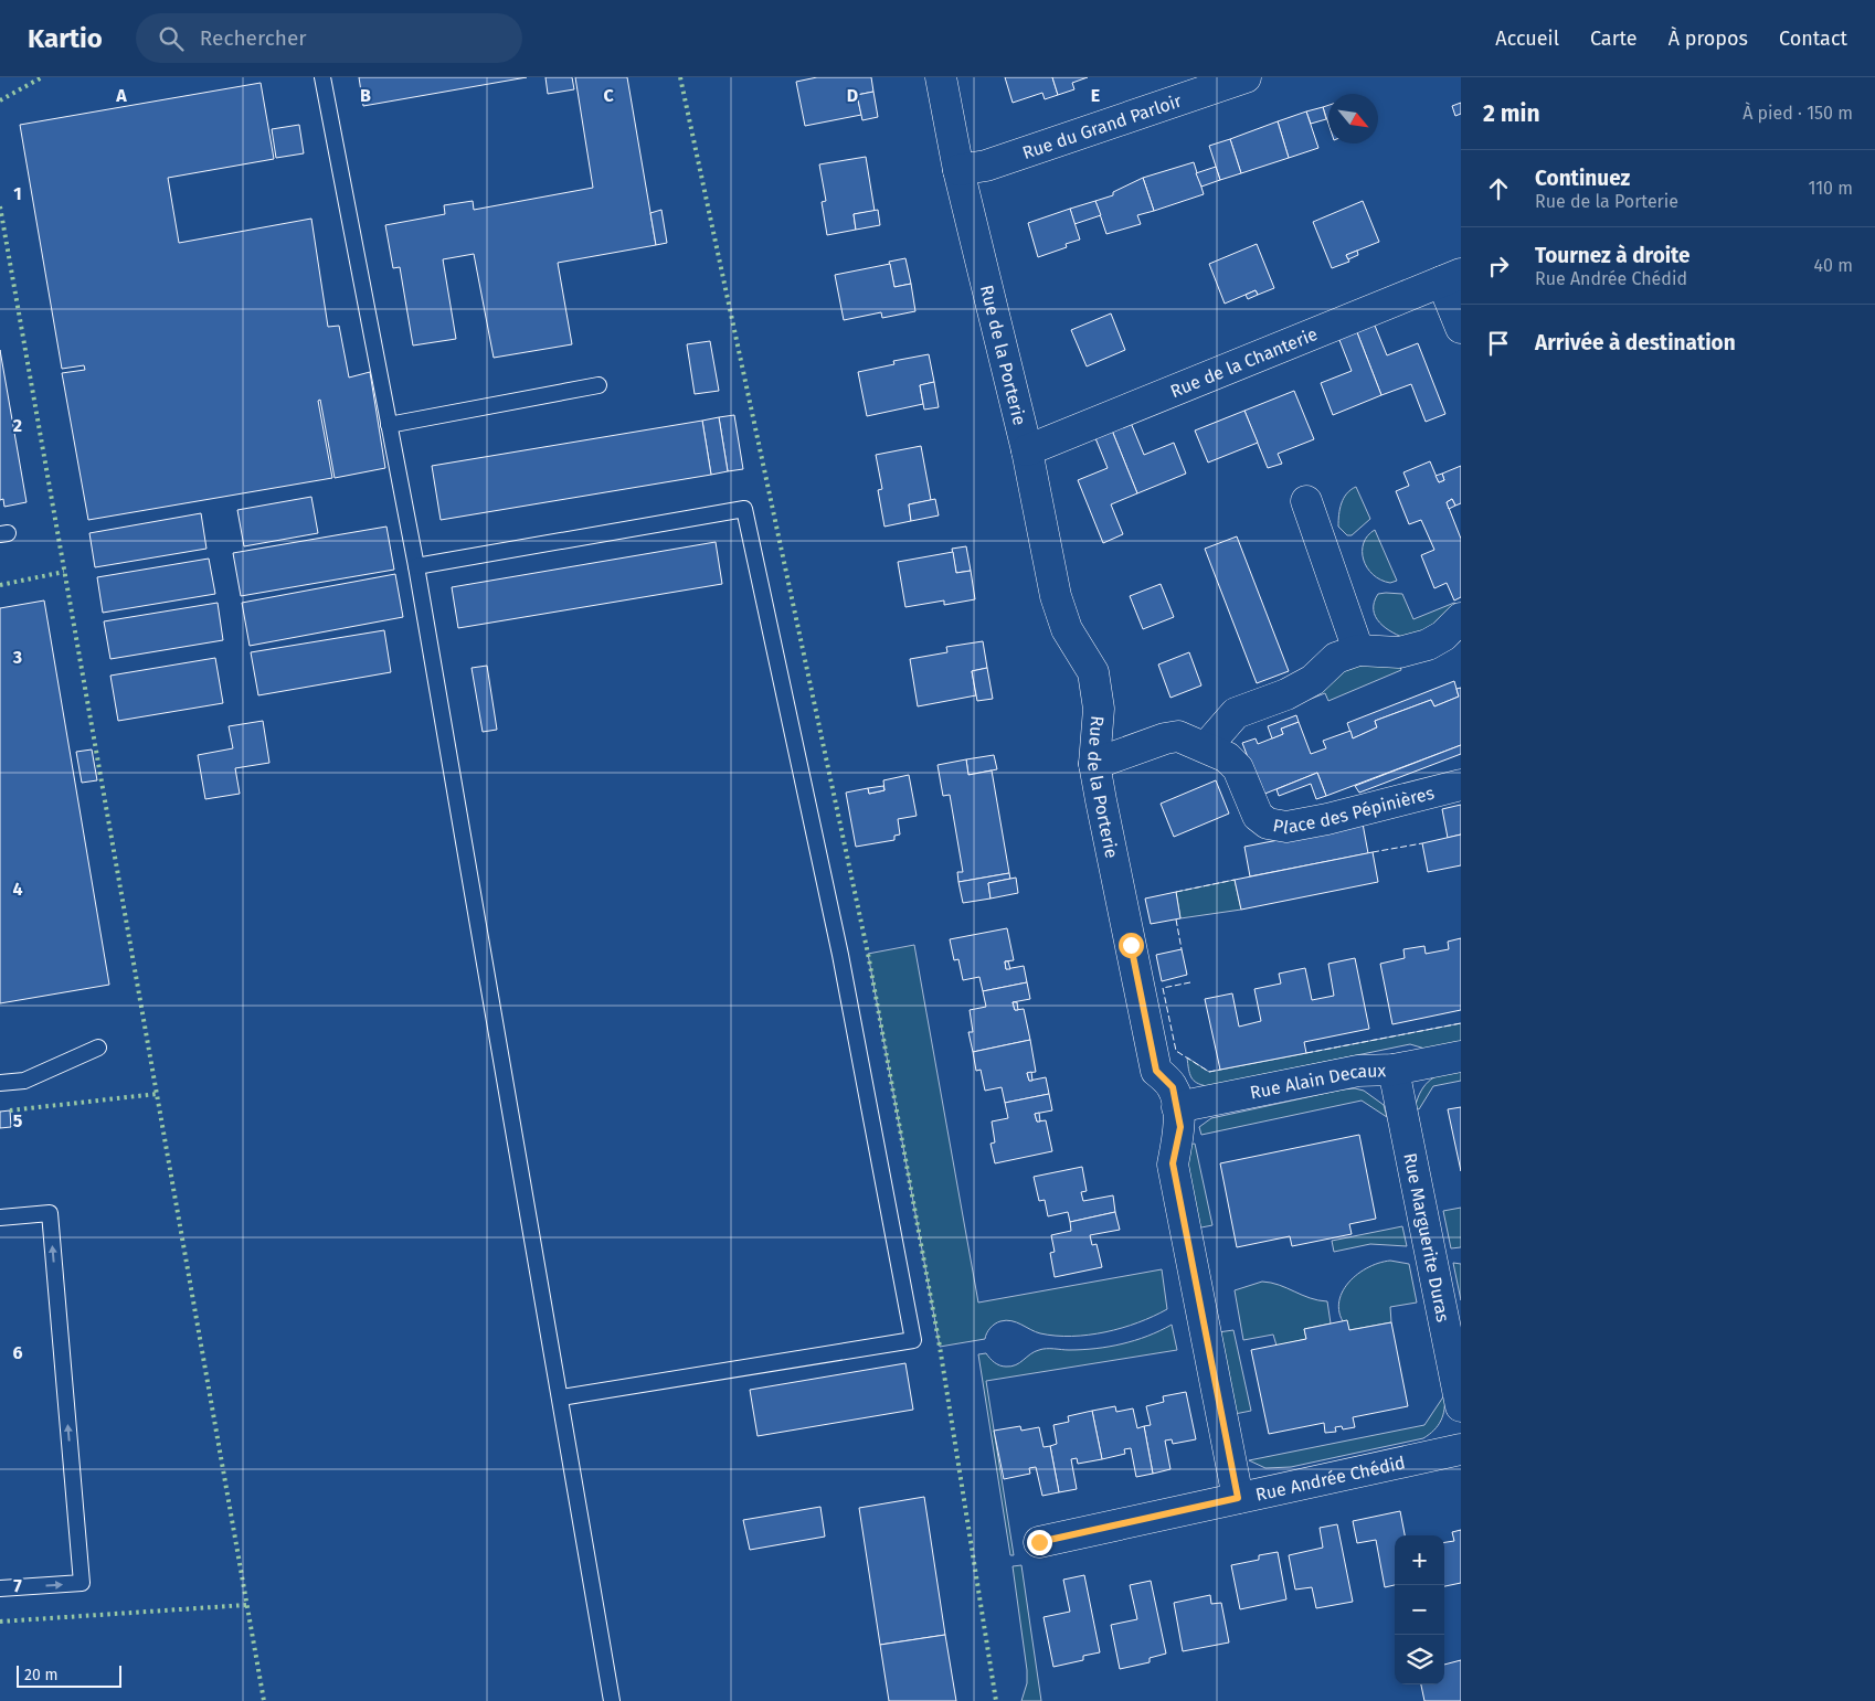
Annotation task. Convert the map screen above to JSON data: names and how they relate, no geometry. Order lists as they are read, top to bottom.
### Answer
{
  "streets": {
    "street": [
      "Rue du Grand Parloir",
      "Rue de la Porterie",
      "Rue de la Chanterie",
      "Place des Pépinières",
      "Rue Alain Decaux",
      "Rue Marguerite Duras",
      "Rue Andrée Chédid"
    ]
  },
  "crossings": [
    ["Rue du Grand Parloir", "Rue de la Porterie"],
    ["Rue de la Porterie", "Rue de la Chanterie"],
    ["Rue de la Porterie", "Place des Pépinières"],
    ["Rue de la Porterie", "Rue Alain Decaux"],
    ["Rue de la Porterie", "Rue Andrée Chédid"],
    ["Rue Alain Decaux", "Rue Marguerite Duras"]
  ],
  "scale_bar": "20 m",
  "north": "bottom right",
  "page": {
    "header": "Kartio",
    "search": "Rechercher",
    "nav": [
      "Accueil",
      "Carte",
      "À propos",
      "Contact"
    ],
    "heading": ["2 min", "À pied · 150 m"],
    "list": [
      ["Continuez", "Rue de la Porterie", "110 m"],
      ["Tournez à droite", "Rue Andrée Chédid", "40 m"],
      "Arrivée à destination"
    ],
    "map_buttons": ["+", "−"],
    "scale": "20 m"
  },
  "grid": {
    "columns": [
      "A",
      "B",
      "C",
      "D",
      "E"
    ],
    "rows": [
      "1",
      "2",
      "3",
      "4",
      "5",
      "6",
      "7"
    ]
  }
}
